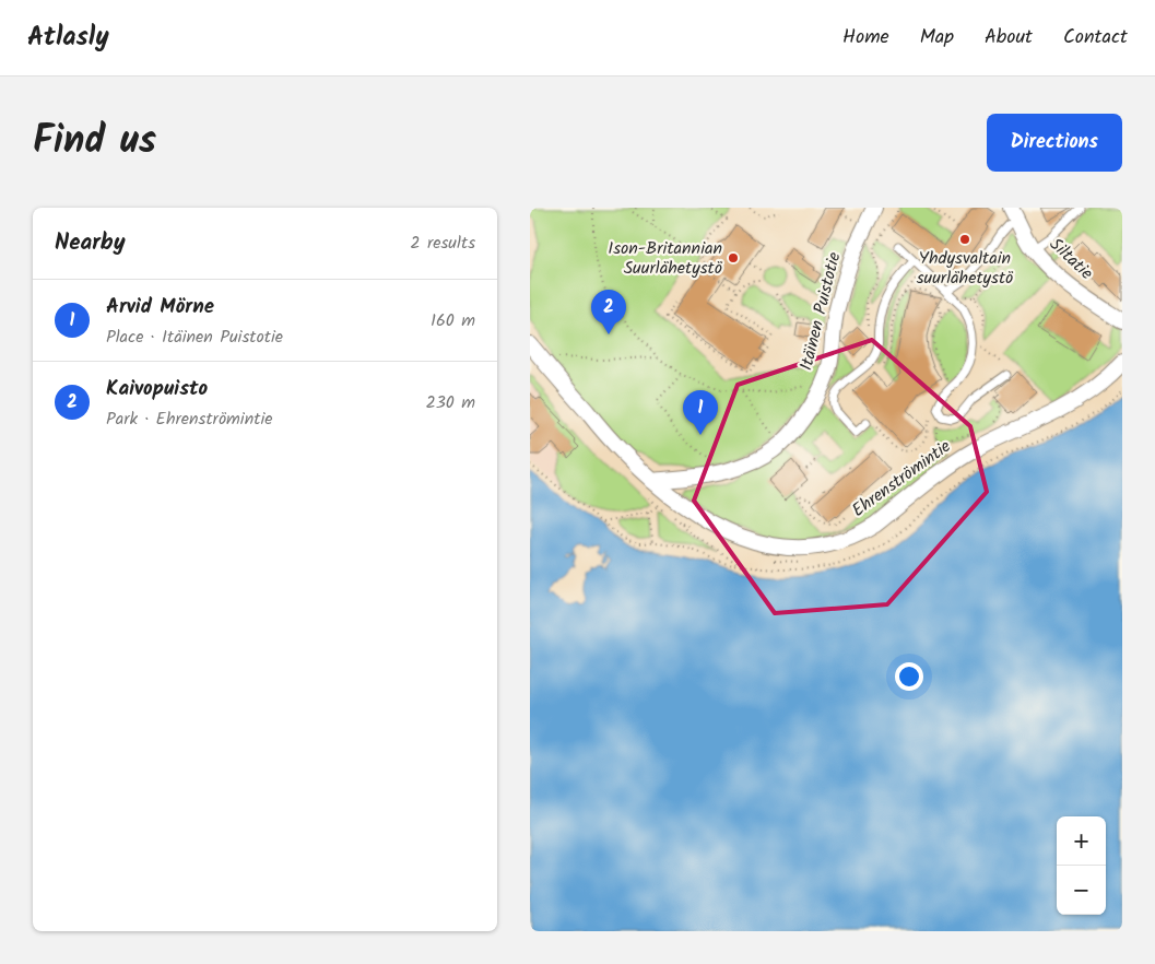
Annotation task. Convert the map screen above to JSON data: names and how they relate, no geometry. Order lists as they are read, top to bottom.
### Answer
{
  "streets": {
    "street": ["Siltatie", "Itäinen Puistotie", "Ehrenströmintie"]
  },
  "crossings": [
    ["Itäinen Puistotie", "Ehrenströmintie"]
  ],
  "places": ["Yhdysvaltain suurlähetystö", "Ison-Britannian Suurlähetystö"],
  "page": {
    "header": "Atlasly",
    "nav": [
      "Home",
      "Map",
      "About",
      "Contact"
    ],
    "title": "Find us",
    "buttons": "Directions",
    "heading": ["Nearby", "2 results"],
    "list": [
      {
        "mark": "1",
        "name": "Arvid Mörne",
        "note": "Place · Itäinen Puistotie",
        "value": "160 m"
      },
      {
        "mark": "2",
        "name": "Kaivopuisto",
        "note": "Park · Ehrenströmintie",
        "value": "230 m"
      }
    ],
    "pins": ["2", "1"],
    "map_buttons": ["+", "−"]
  }
}
